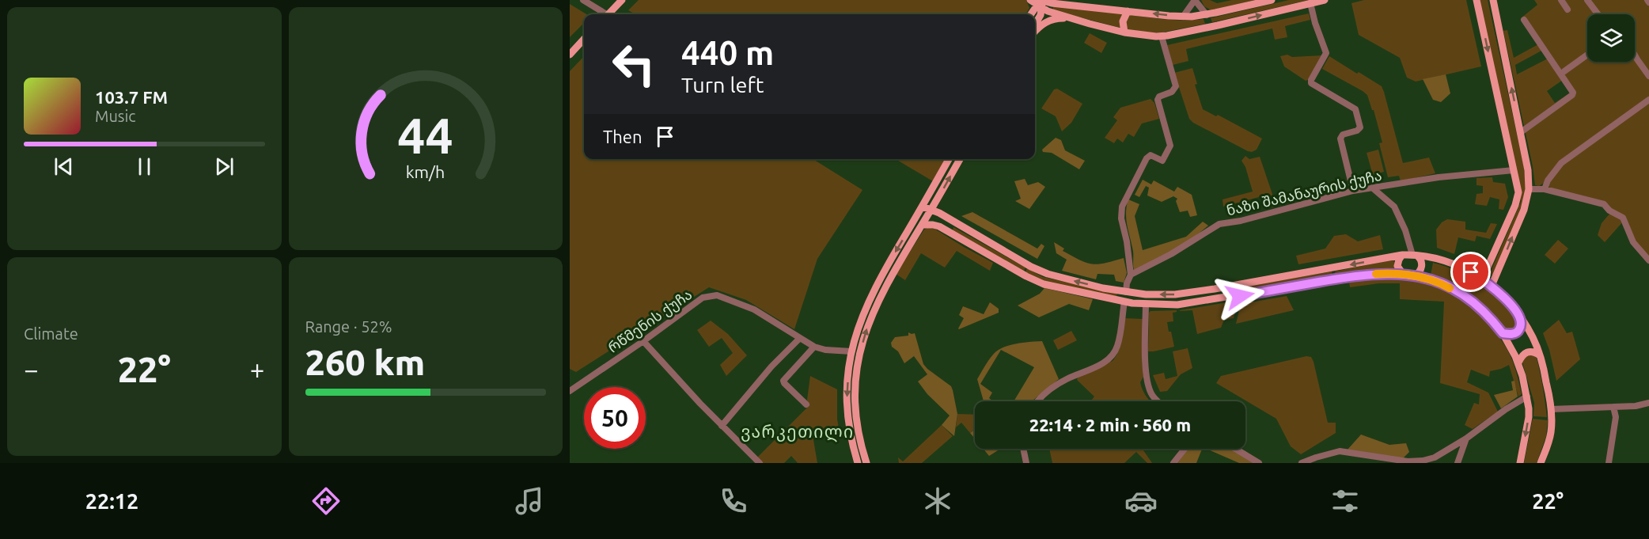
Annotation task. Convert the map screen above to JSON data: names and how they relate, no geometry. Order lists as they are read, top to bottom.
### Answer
{
  "streets": {
    "street": ["ნაზი შამანაურის ქუჩა", "რწმენის ქუჩა"]
  },
  "districts": ["ვარკეთილი"],
  "page": {
    "turn": ["440 m", "Turn left"],
    "song": ["103.7 FM", "Music"],
    "then": "Then",
    "tile": [
      "Climate",
      ["Range · 52%", "260 km"]
    ],
    "heat": ["−", "22°", "+"],
    "limit": "50",
    "trip": "22:14 · 2 min · 560 m",
    "tabs": ["22:12", "22°"],
    "gauge": ["44", "km/h"]
  }
}
